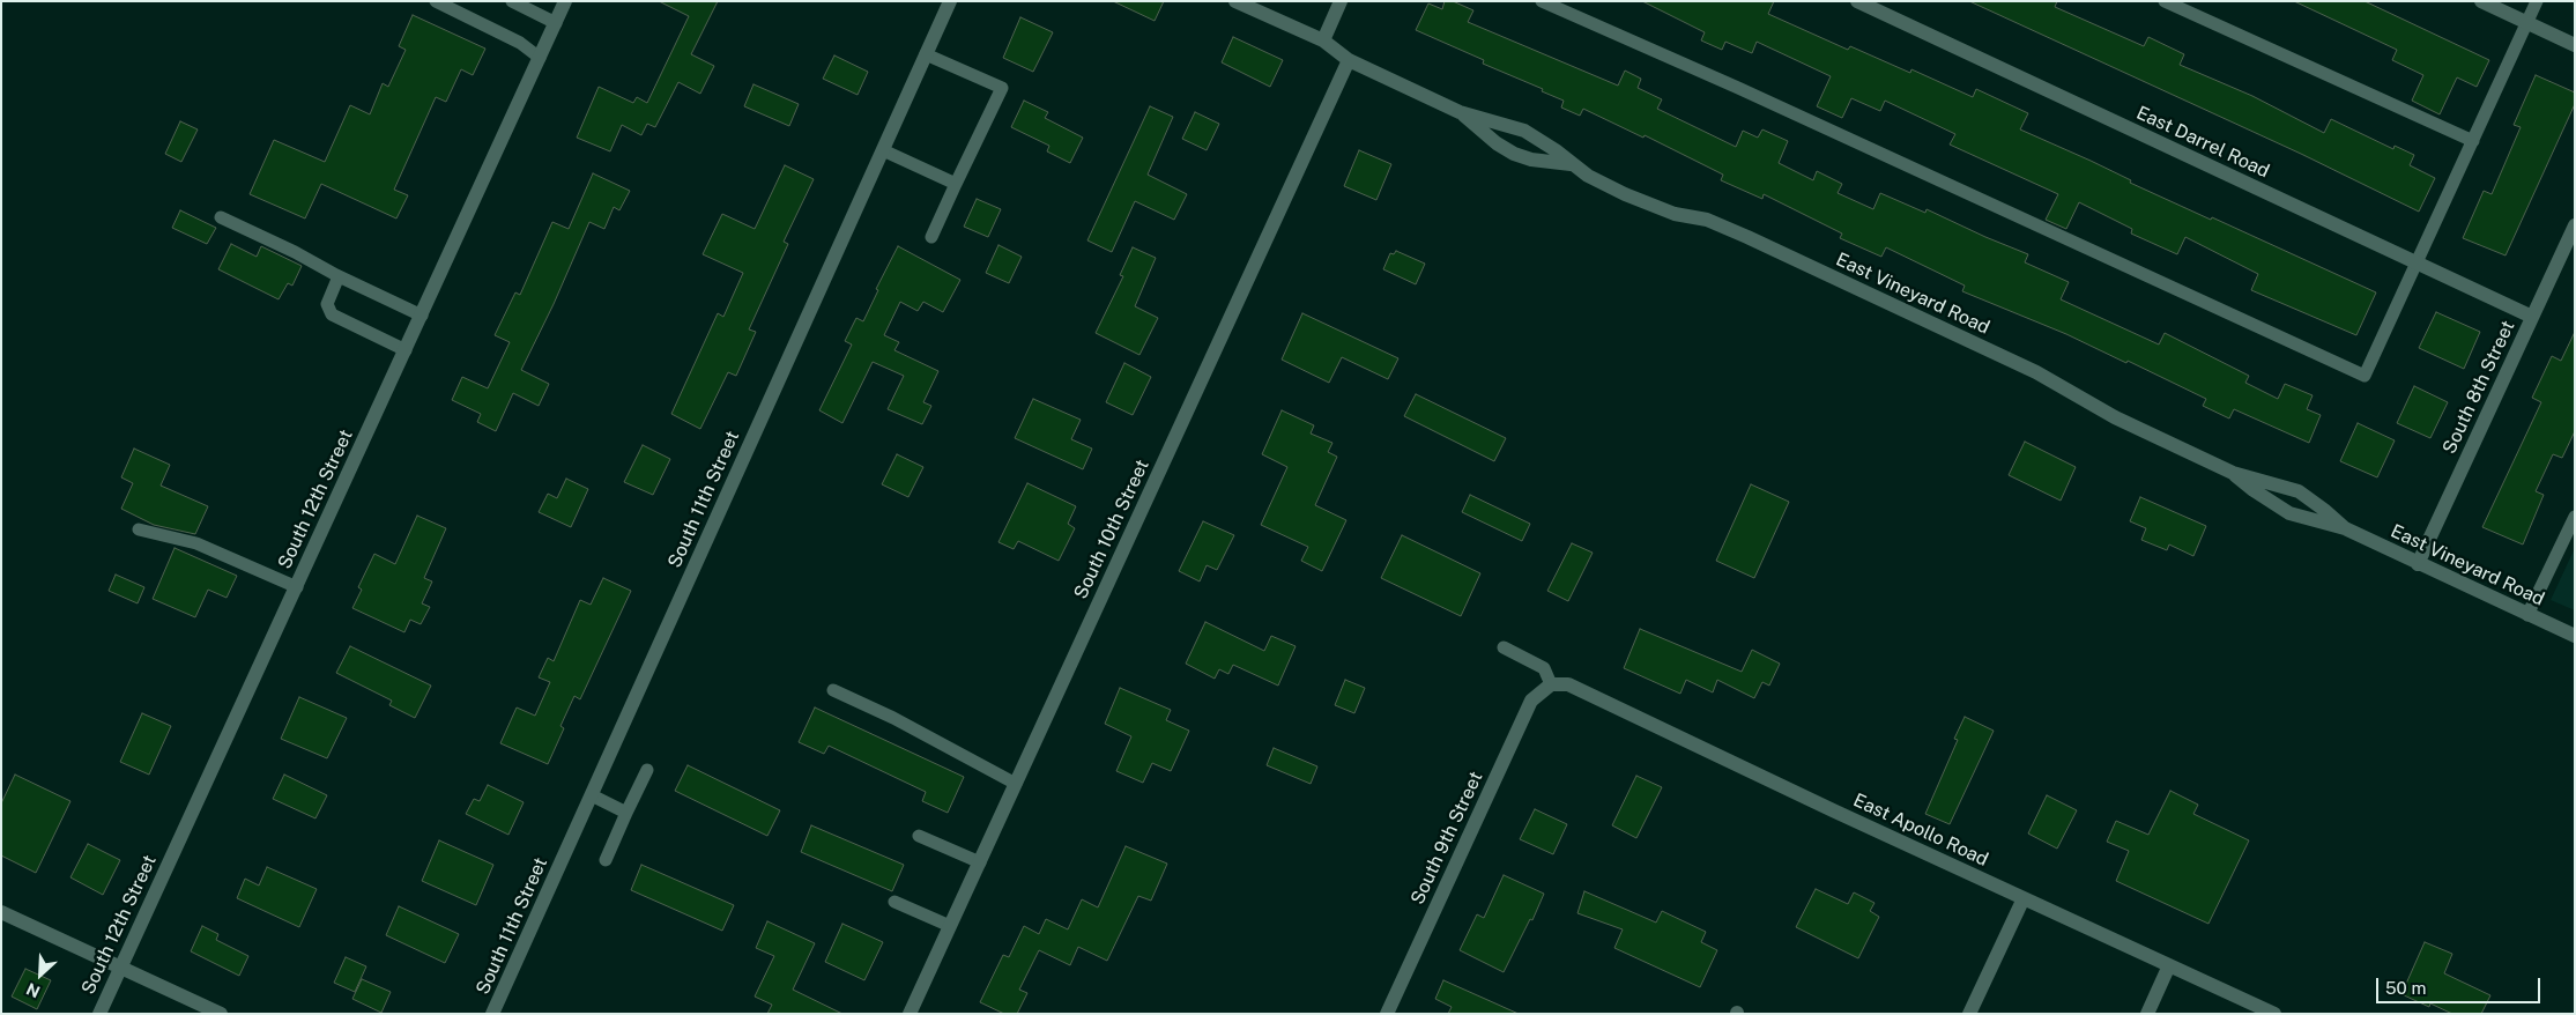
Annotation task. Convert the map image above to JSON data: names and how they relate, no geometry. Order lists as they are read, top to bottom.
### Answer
{
  "streets": {
    "street": [
      "East Darrel Road",
      "East Vineyard Road",
      "South 8th Street",
      "South 12th Street",
      "South 11th Street",
      "South 10th Street",
      "East Apollo Road",
      "South 9th Street"
    ]
  },
  "crossings": [
    ["East Darrel Road", "South 8th Street"],
    ["East Vineyard Road", "South 8th Street"],
    ["East Vineyard Road", "South 10th Street"],
    ["East Apollo Road", "South 9th Street"]
  ],
  "scale_bar": "50 m",
  "north": "bottom left"
}
